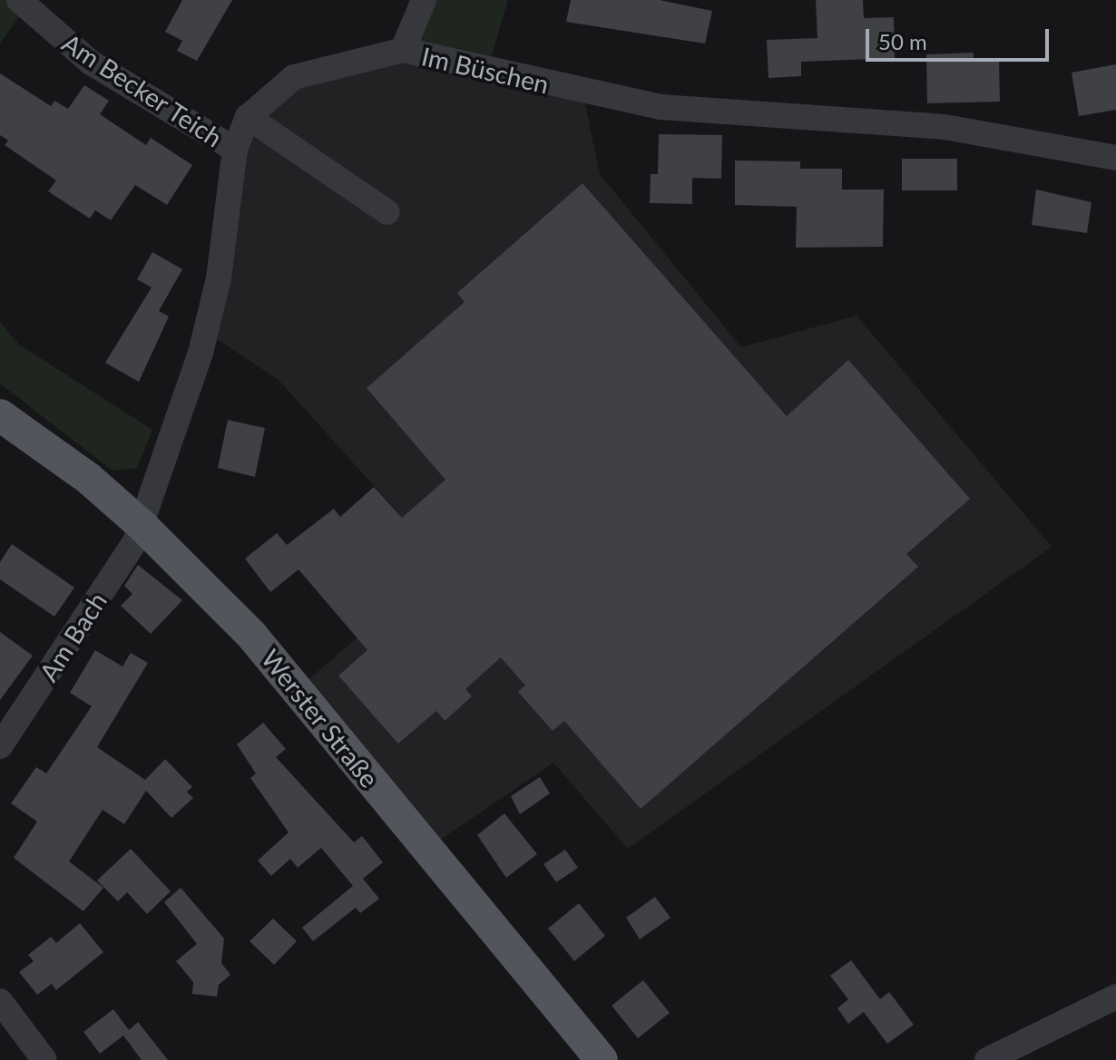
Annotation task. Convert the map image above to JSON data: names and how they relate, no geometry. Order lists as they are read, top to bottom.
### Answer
{
  "streets": {
    "main road": ["Werster Straße"],
    "street": ["Im Büschen", "Am Becker Teich", "Am Bach"]
  },
  "crossings": [
    ["Im Büschen", "Am Becker Teich"],
    ["Im Büschen", "Am Bach"],
    ["Im Büschen", "Werster Straße"],
    ["Am Bach", "Werster Straße"]
  ],
  "scale_bar": "50 m"
}
